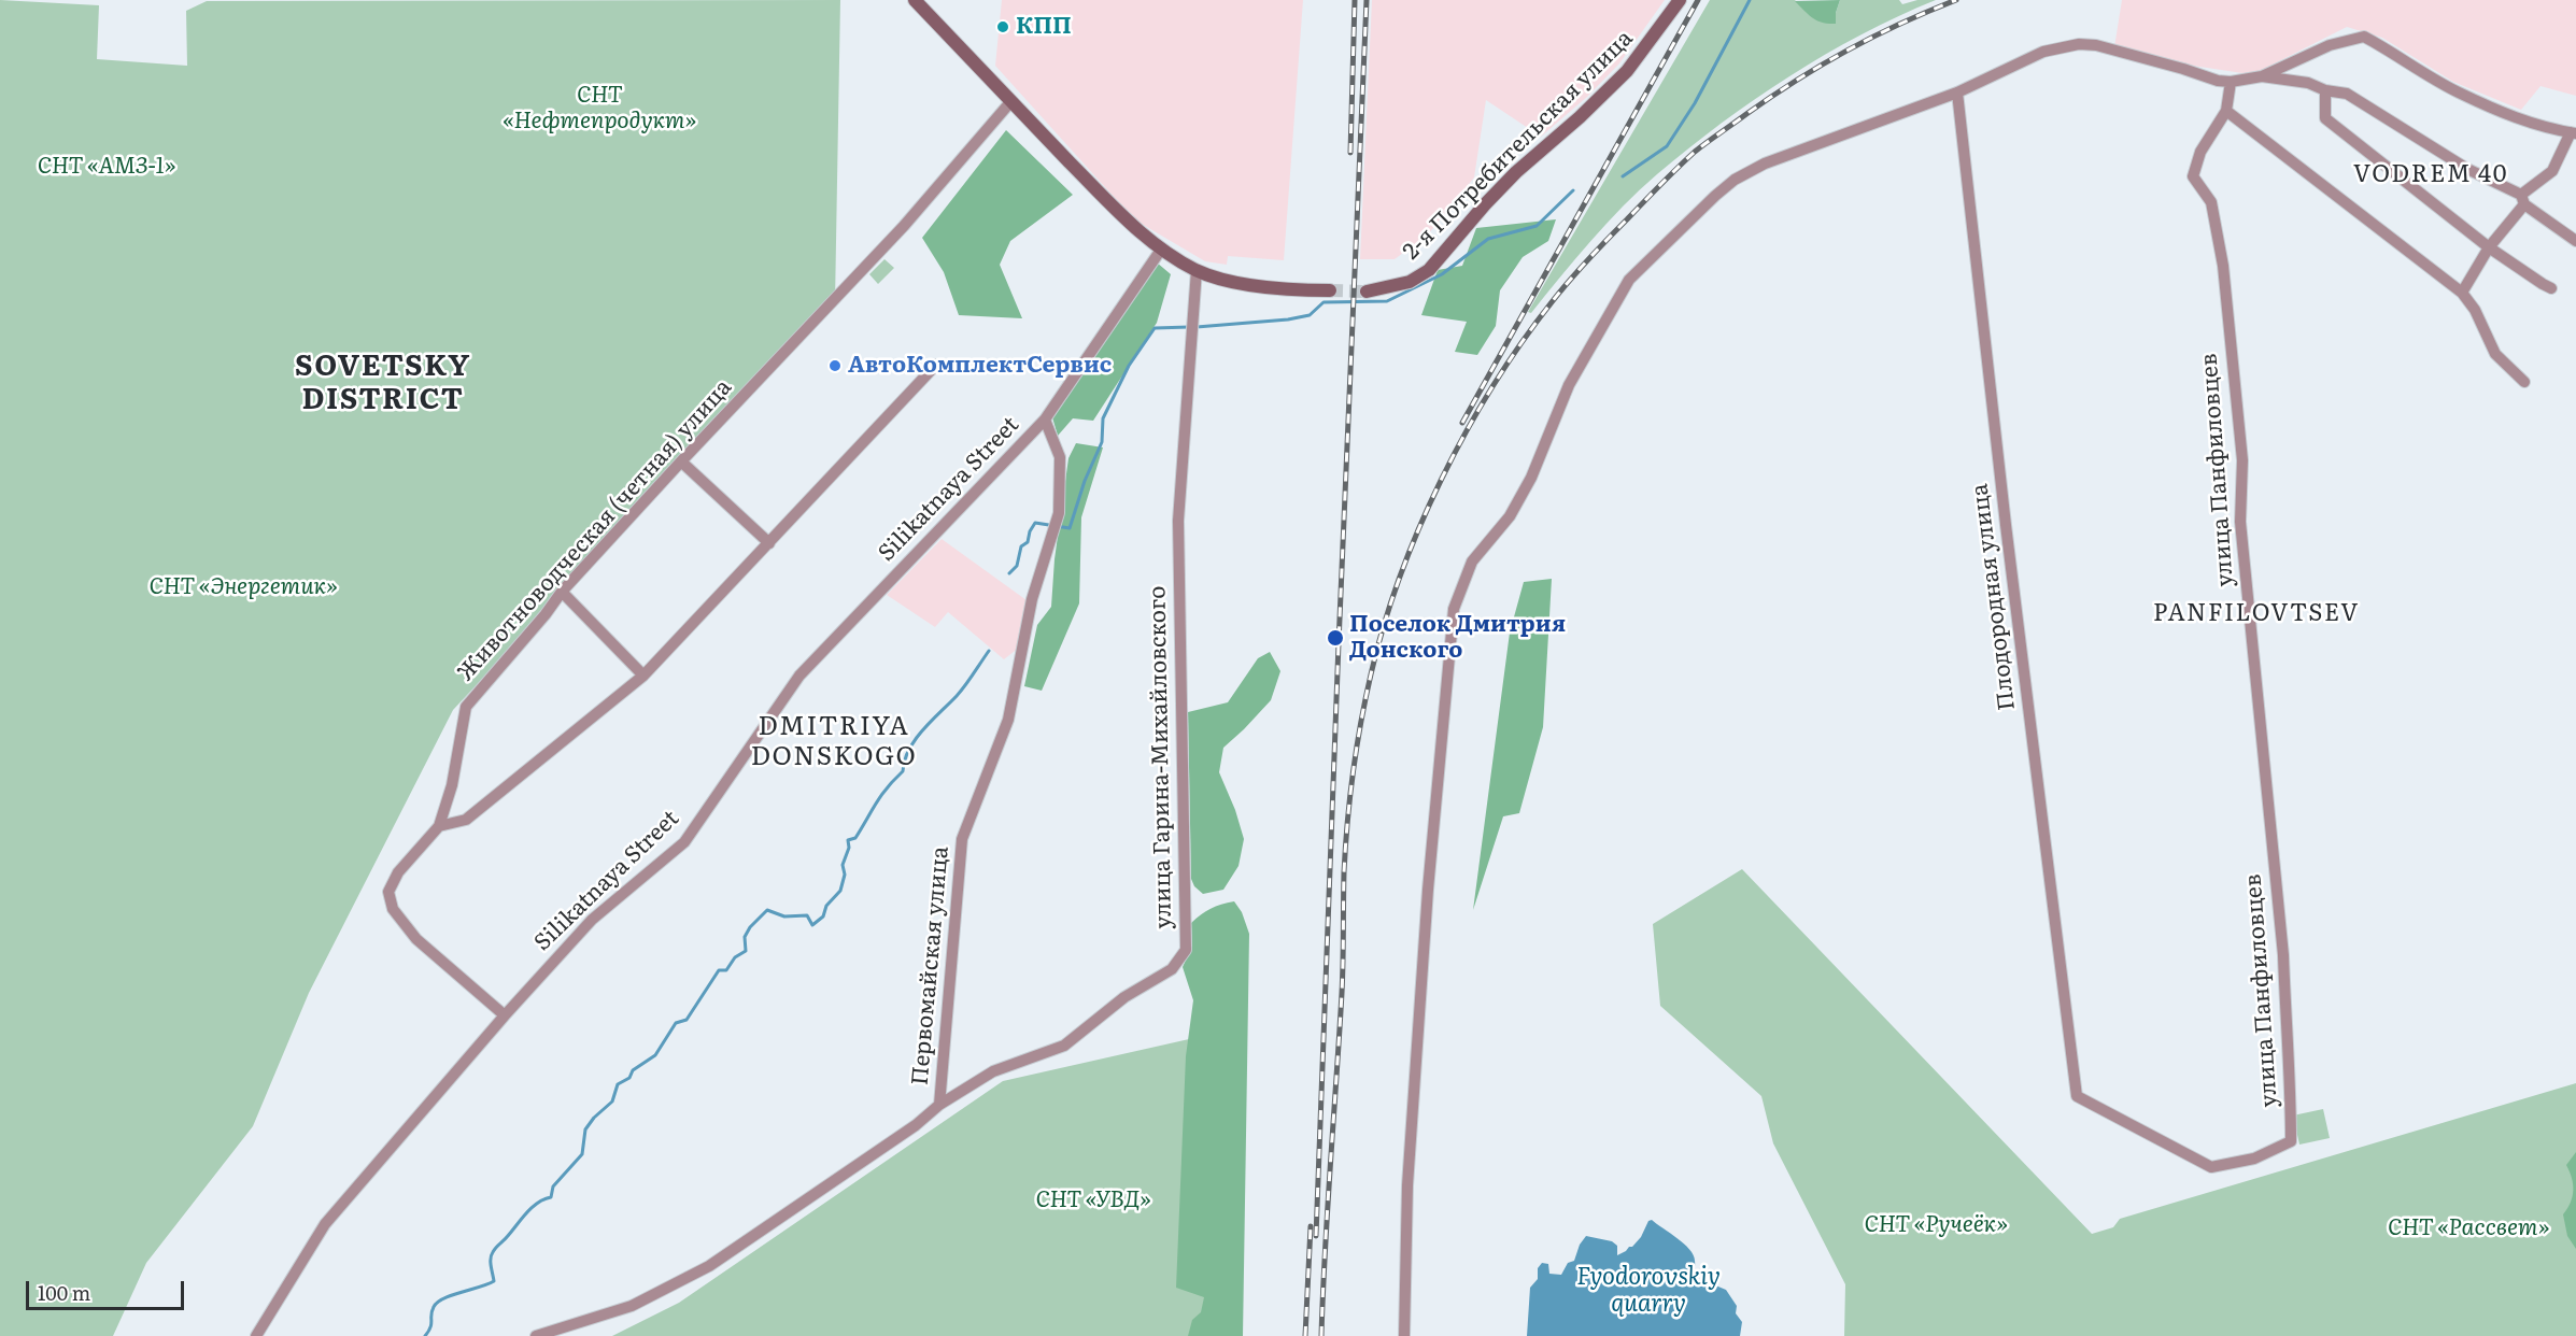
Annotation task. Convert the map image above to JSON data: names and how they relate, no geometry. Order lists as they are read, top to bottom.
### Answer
{
  "streets": {
    "street": [
      "2-я Потребительская улица",
      "улица Панфиловцев",
      "Silikatnaya Street",
      "Животноводческая (четная) улица",
      "Плодородная улица",
      "улица Гарина-Михайловского",
      "Первомайская улица"
    ]
  },
  "crossings": [
    ["улица Панфиловцев", "Плодородная улица"],
    ["Silikatnaya Street", "Животноводческая (четная) улица"],
    ["Silikatnaya Street", "Первомайская улица"],
    ["улица Гарина-Михайловского", "Первомайская улица"]
  ],
  "districts": [
    "VODREM 40",
    "SOVETSKY DISTRICT",
    "PANFILOVTSEV",
    "DMITRIYA DONSKOGO"
  ],
  "water": ["Fyodorovskiy quarry"],
  "parks": [
    "СНТ «Нефтепродукт»",
    "СНТ «АМЗ-1»",
    "СНТ «Энергетик»",
    "СНТ «УВД»",
    "СНТ «Ручеёк»",
    "СНТ «Рассвет»"
  ],
  "places": ["КПП", "АвтоКомплектСервис", "Поселок Дмитрия Донского"],
  "scale_bar": "100 m"
}
